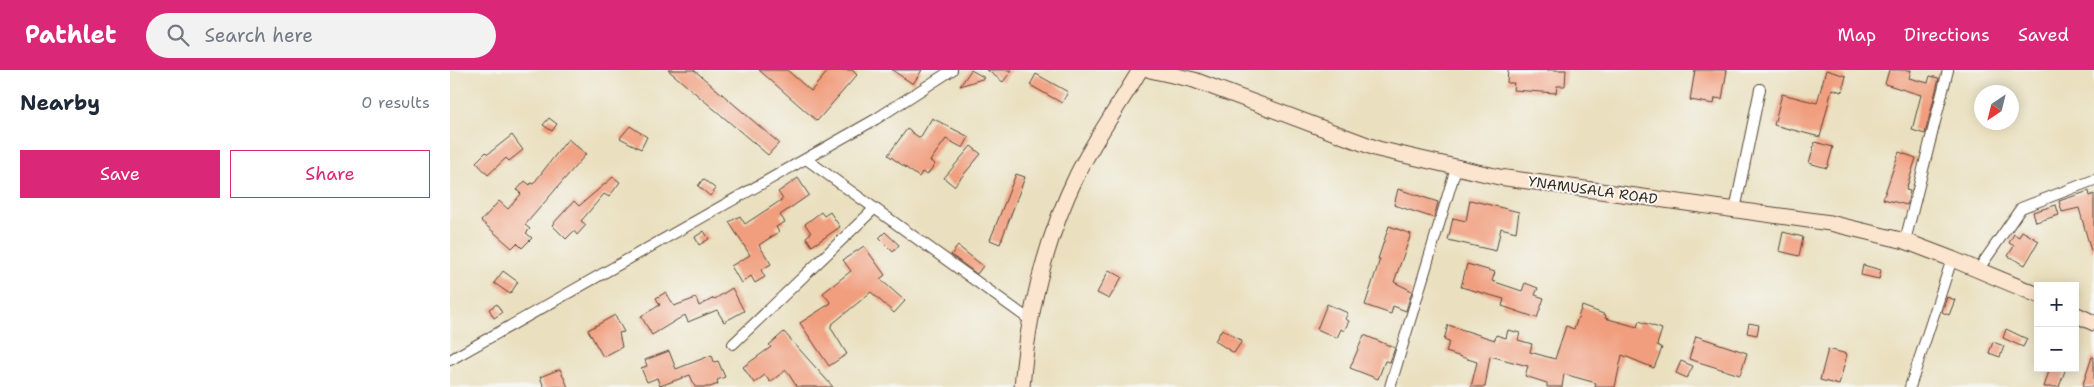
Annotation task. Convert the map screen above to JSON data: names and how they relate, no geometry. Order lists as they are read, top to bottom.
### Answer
{
  "streets": {
    "main road": ["YNAMUSALA ROAD"]
  },
  "north": "bottom left",
  "page": {
    "header": "Pathlet",
    "search": "Search here",
    "nav": ["Map", "Directions", "Saved"],
    "heading": ["Nearby", "0 results"],
    "buttons": ["Save", "Share"],
    "map_buttons": ["+", "−"]
  }
}
